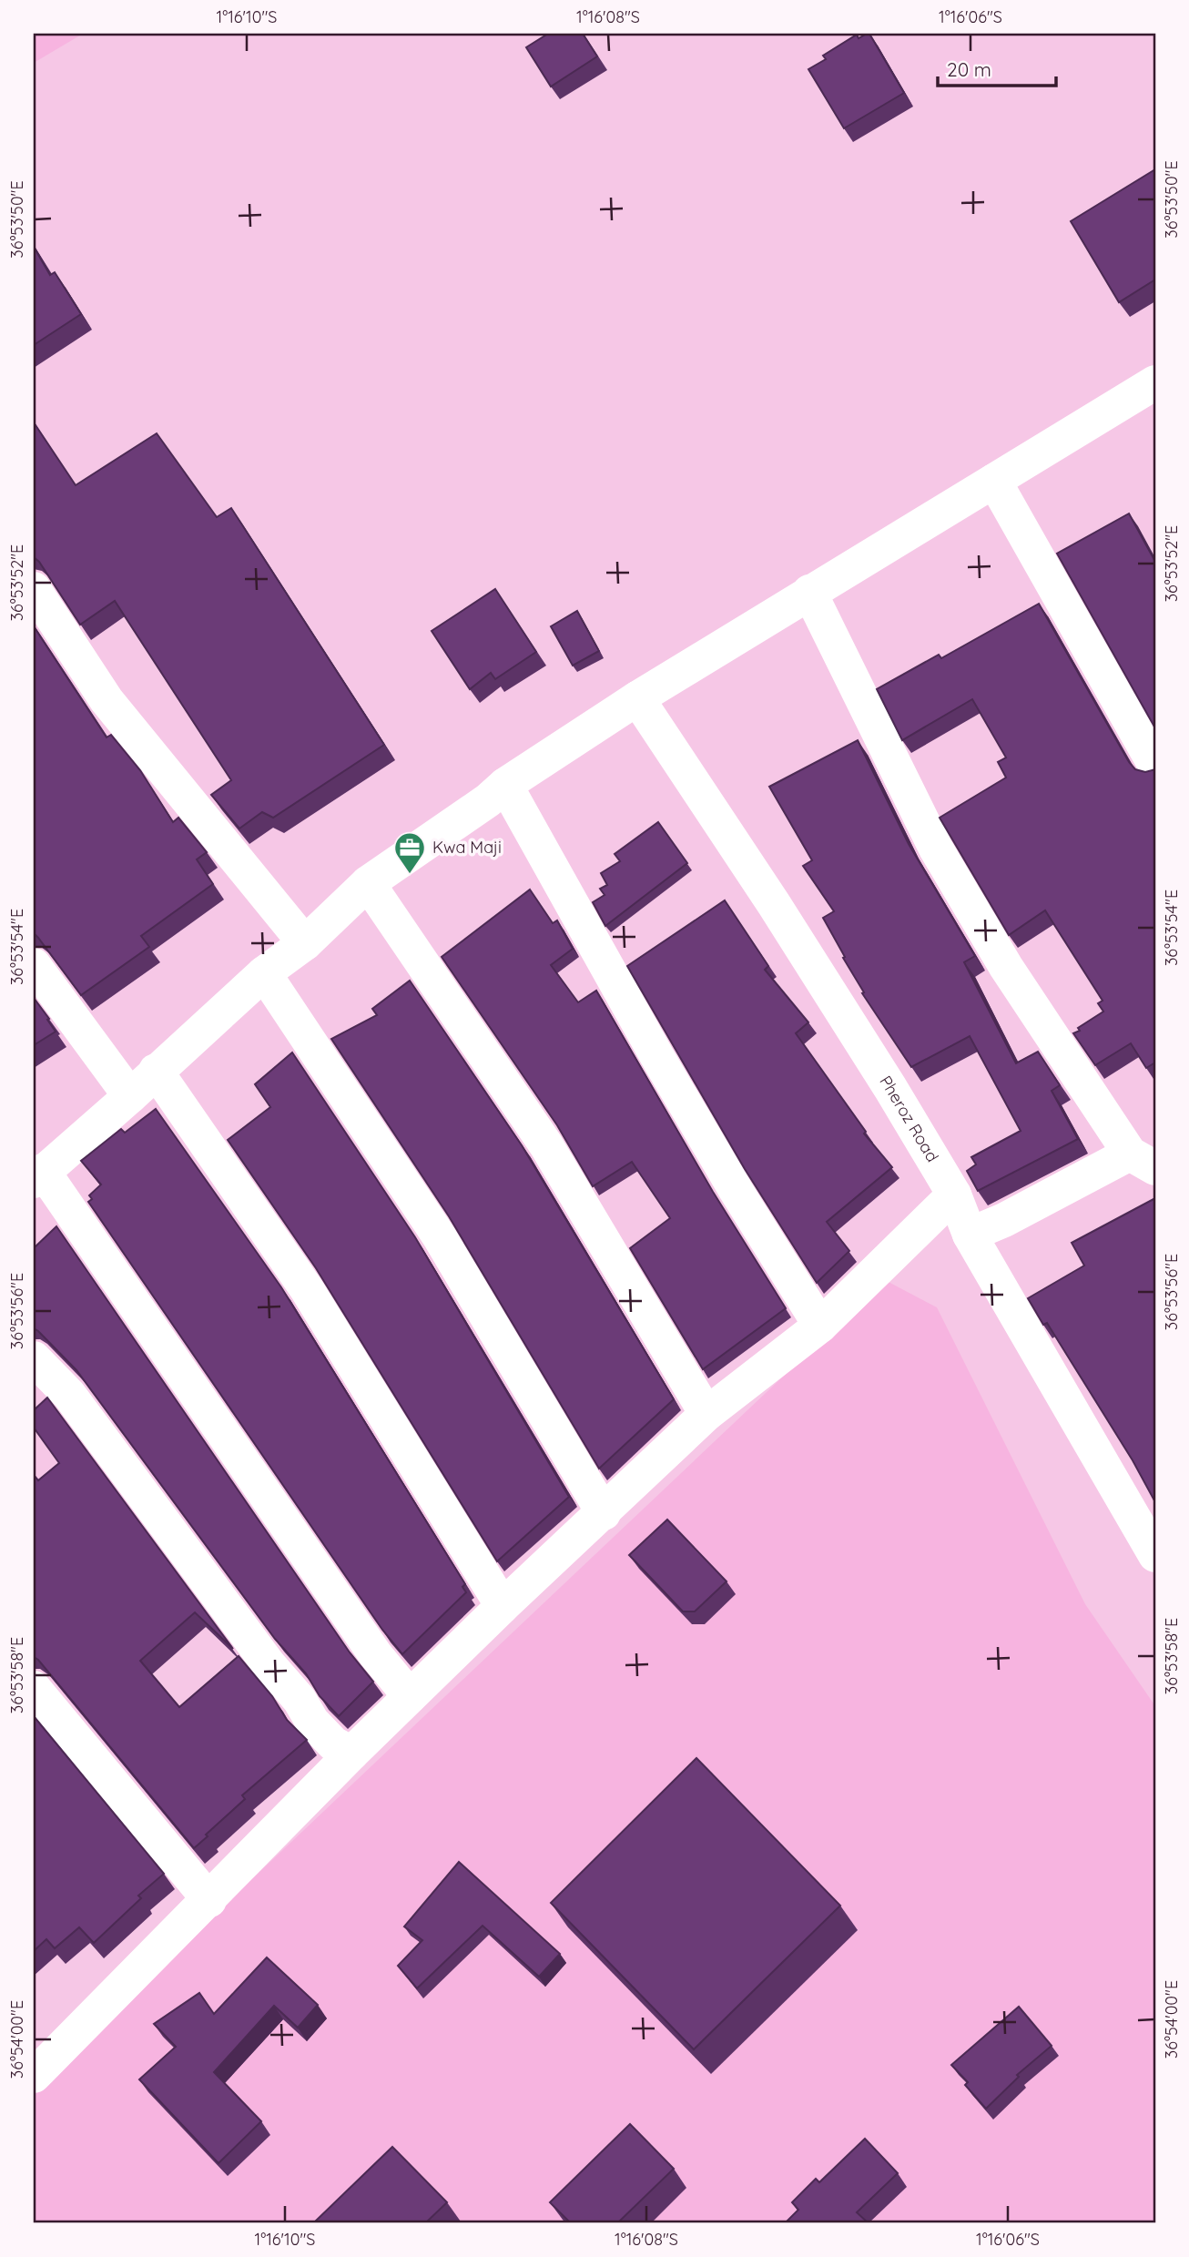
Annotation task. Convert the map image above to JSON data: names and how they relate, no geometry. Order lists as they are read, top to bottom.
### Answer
{
  "streets": {
    "street": ["Pheroz Road"]
  },
  "places": {
    "office": ["Kwa Maji"]
  },
  "scale_bar": "20 m",
  "coordinates": [
    "1°16'10\"S",
    "1°16'08\"S",
    "1°16'06\"S",
    "36°53'50\"E",
    "36°53'52\"E",
    "36°53'54\"E",
    "36°53'56\"E",
    "36°53'58\"E",
    "36°54'00\"E"
  ]
}
